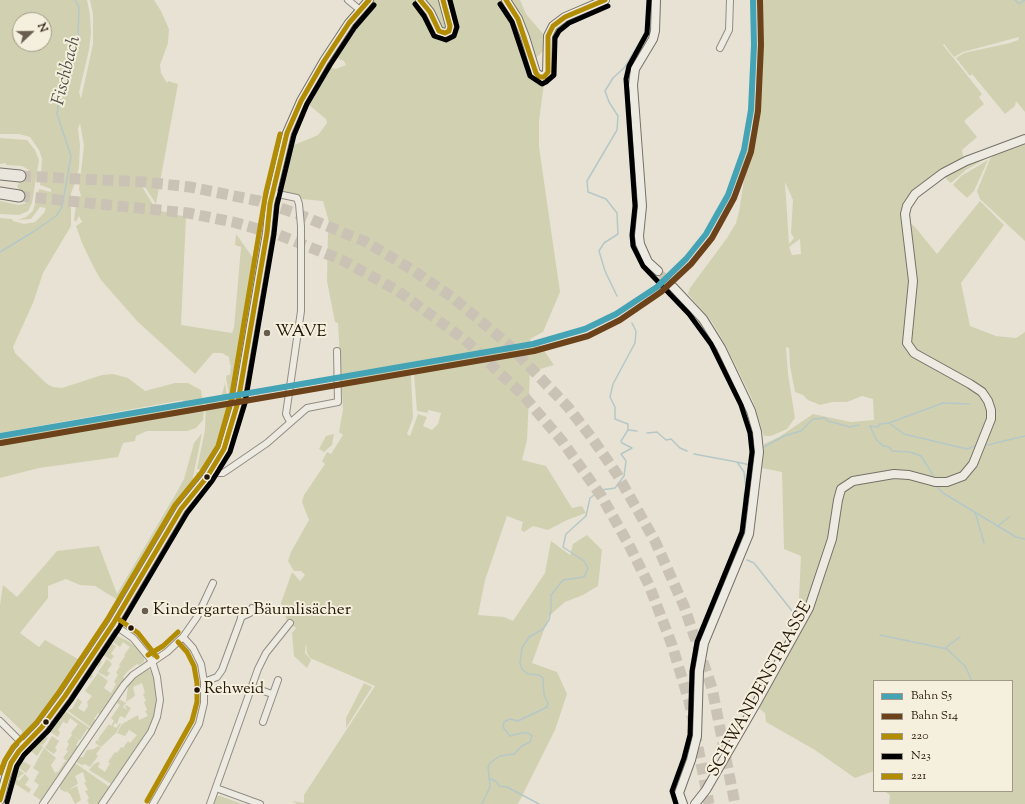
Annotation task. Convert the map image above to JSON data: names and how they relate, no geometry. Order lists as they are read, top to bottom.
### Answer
{
  "streets": {
    "street": ["SCHWANDENSTRASSE"]
  },
  "water": ["Fischbach"],
  "places": ["WAVE", "Kindergarten Bäumlisächer", "Rehweid"],
  "lines": [
    "rail line S5",
    "rail line S14",
    "transit line 220",
    "transit line N23",
    "transit line 221"
  ],
  "legend": [
    "Bahn S5",
    "Bahn S14",
    "220",
    "N23",
    "221"
  ],
  "north": "right"
}
